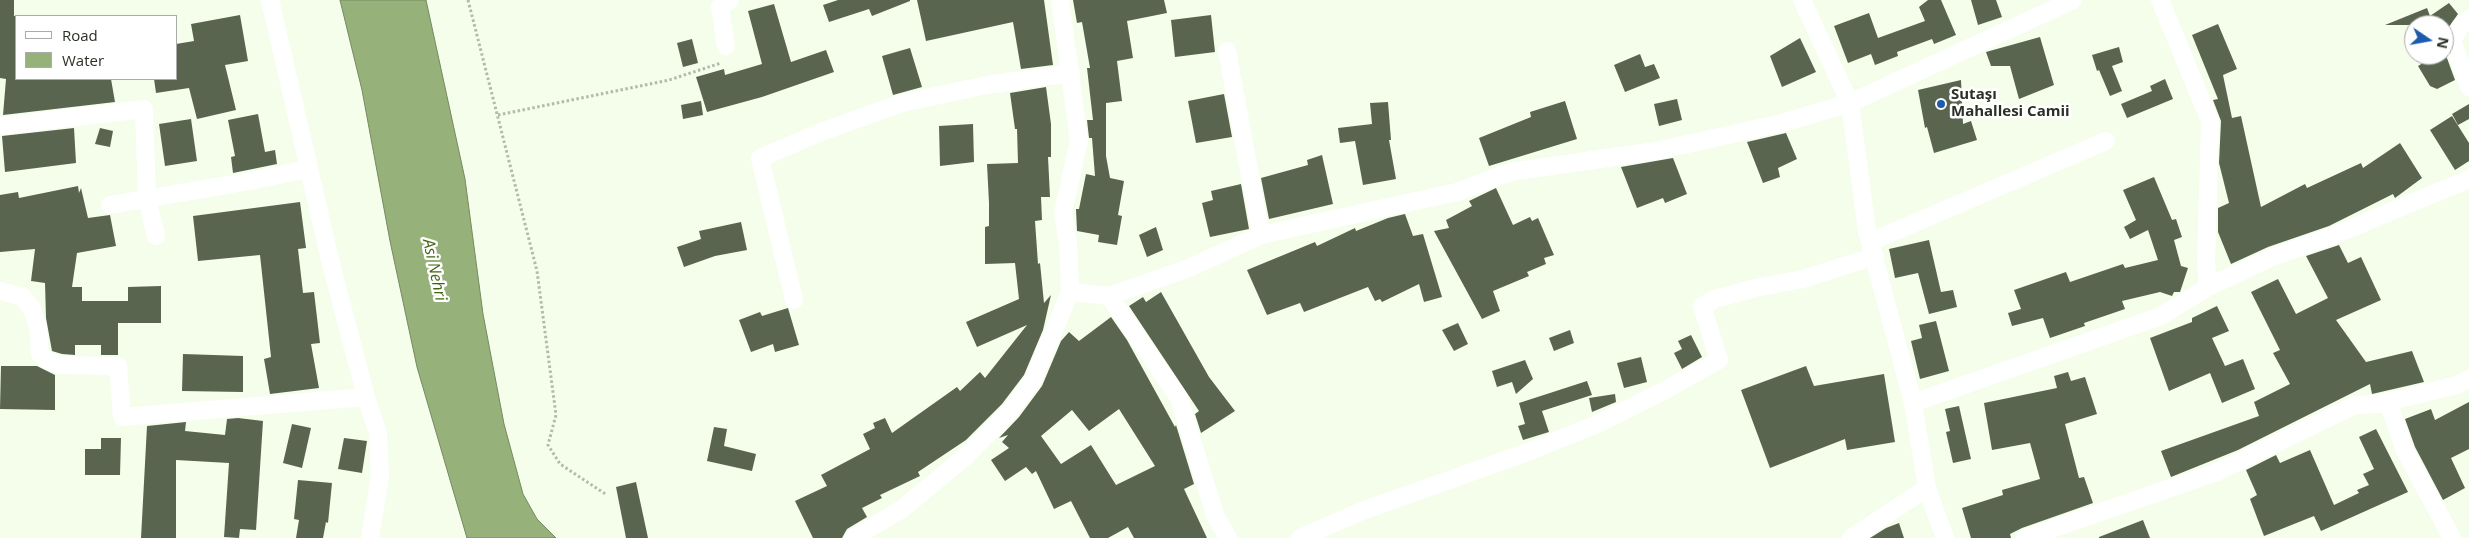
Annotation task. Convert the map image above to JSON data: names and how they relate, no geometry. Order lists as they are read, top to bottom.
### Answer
{
  "water": ["Asi Nehri"],
  "places": ["Sutaşı Mahallesi Camii"],
  "legend": ["Road", "Water"],
  "north": "right"
}
